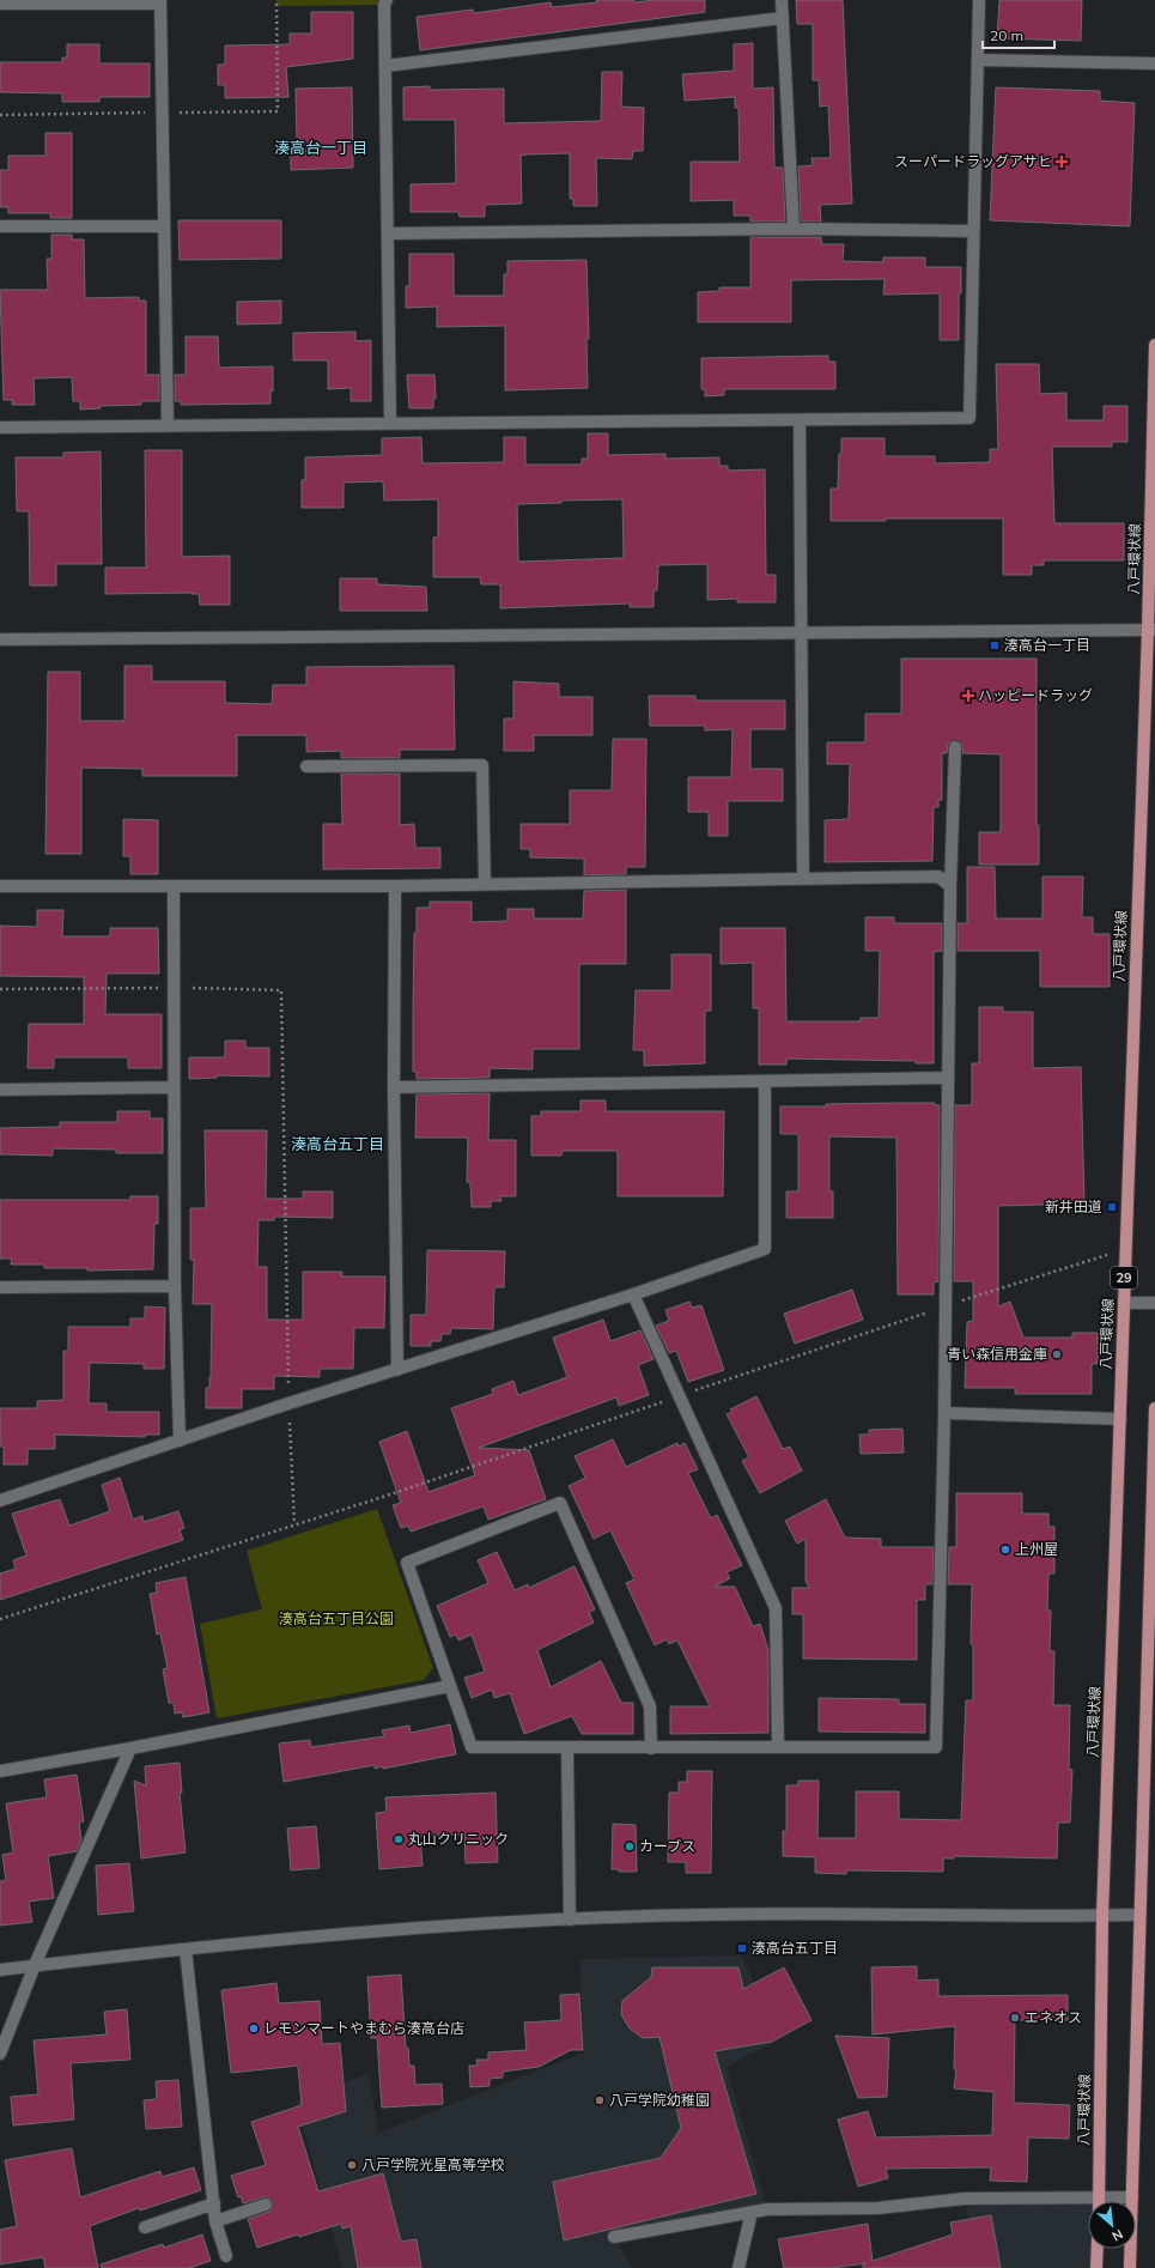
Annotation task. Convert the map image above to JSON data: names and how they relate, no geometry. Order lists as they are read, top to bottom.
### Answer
{
  "streets": {
    "main road": ["八戸環状線", "29"]
  },
  "districts": ["湊高台一丁目", "湊高台五丁目"],
  "parks": ["湊高台五丁目公園"],
  "places": {
    "health": ["スーパードラッグアサヒ", "ハッピードラッグ"],
    "transit": ["湊高台一丁目", "新井田道", "湊高台五丁目"],
    "other": [
      "青い森信用金庫",
      "上州屋",
      "丸山クリニック",
      "カーブス",
      "エネオス",
      "レモンマートやまむら湊高台店",
      "八戸学院幼稚園",
      "八戸学院光星高等学校"
    ]
  },
  "scale_bar": "20 m",
  "north": "bottom right"
}
